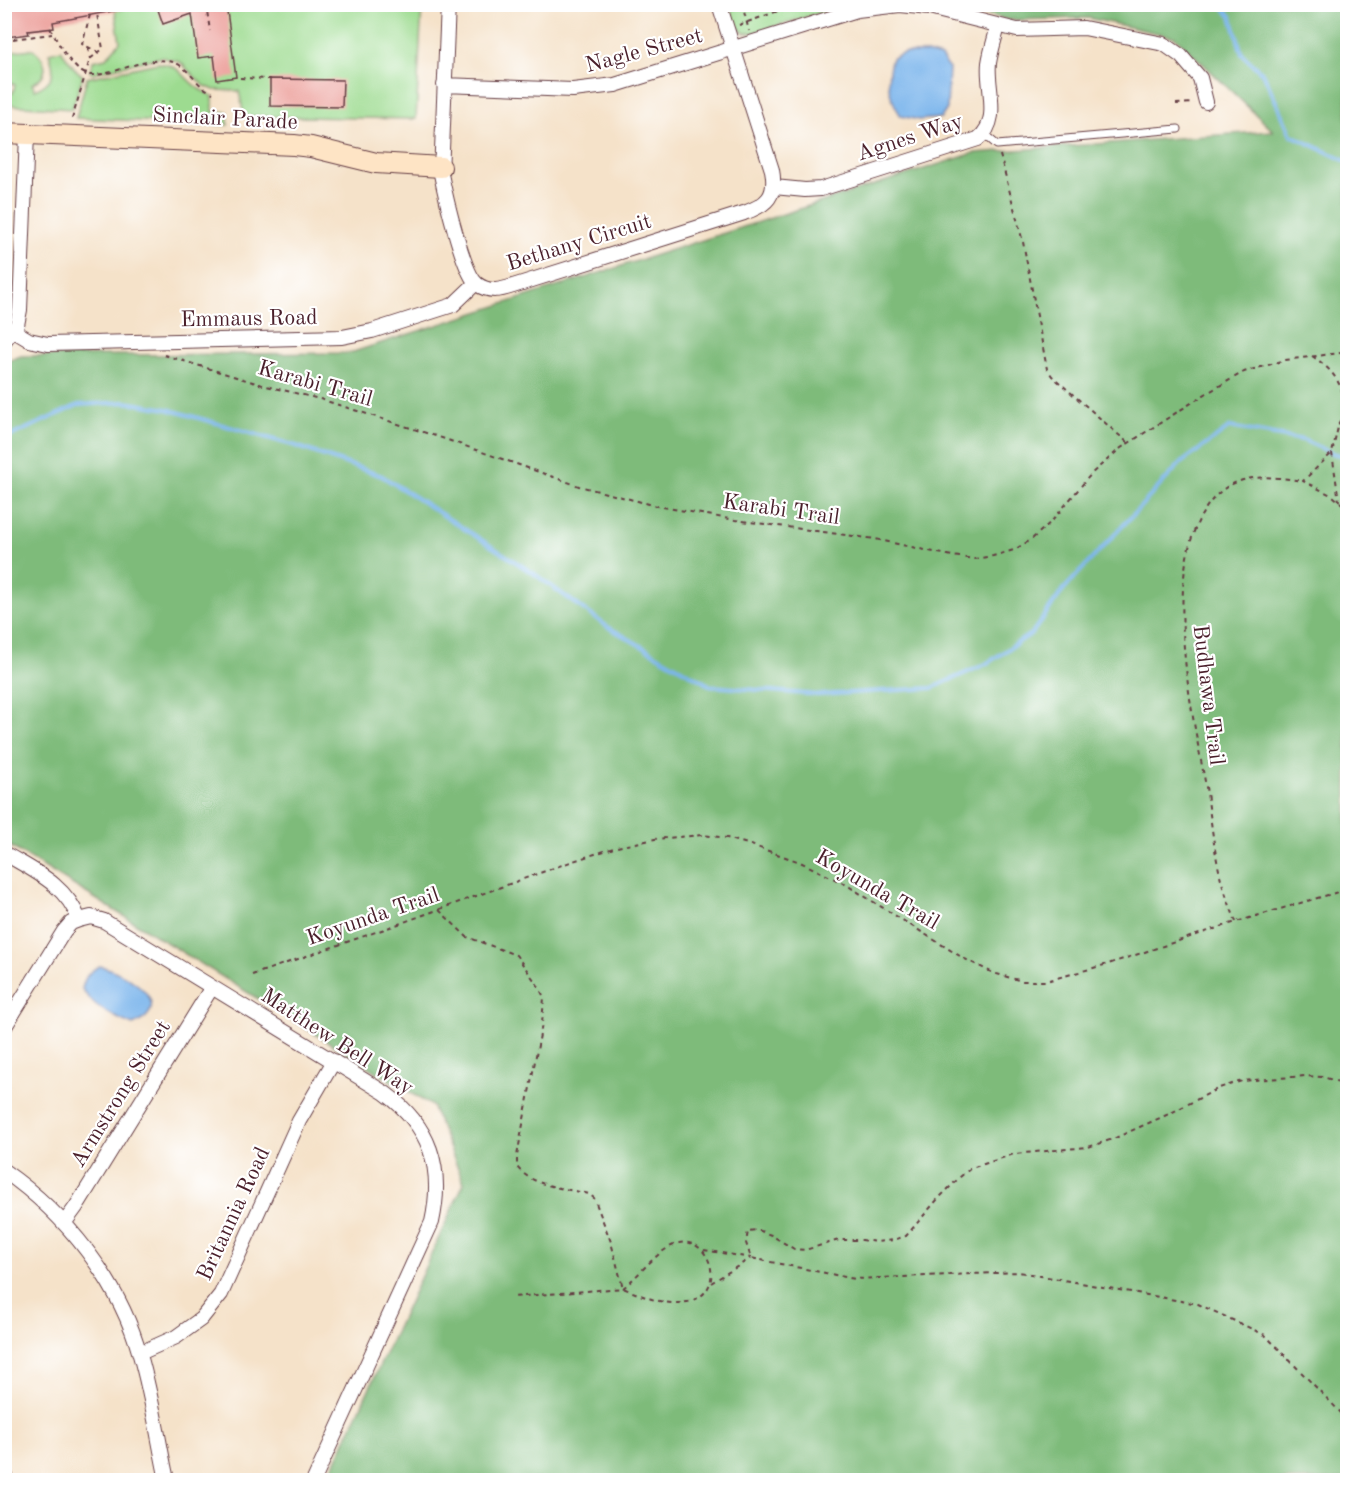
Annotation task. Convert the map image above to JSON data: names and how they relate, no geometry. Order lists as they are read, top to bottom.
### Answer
{
  "streets": {
    "street": [
      "Nagle Street",
      "Sinclair Parade",
      "Agnes Way",
      "Bethany Circuit",
      "Emmaus Road",
      "Matthew Bell Way",
      "Armstrong Street",
      "Britannia Road"
    ],
    "path": ["Karabi Trail", "Budhawa Trail", "Koyunda Trail"]
  },
  "crossings": [
    ["Nagle Street", "Agnes Way"],
    ["Agnes Way", "Bethany Circuit"],
    ["Bethany Circuit", "Emmaus Road"],
    ["Budhawa Trail", "Koyunda Trail"],
    ["Matthew Bell Way", "Armstrong Street"],
    ["Matthew Bell Way", "Britannia Road"]
  ]
}
